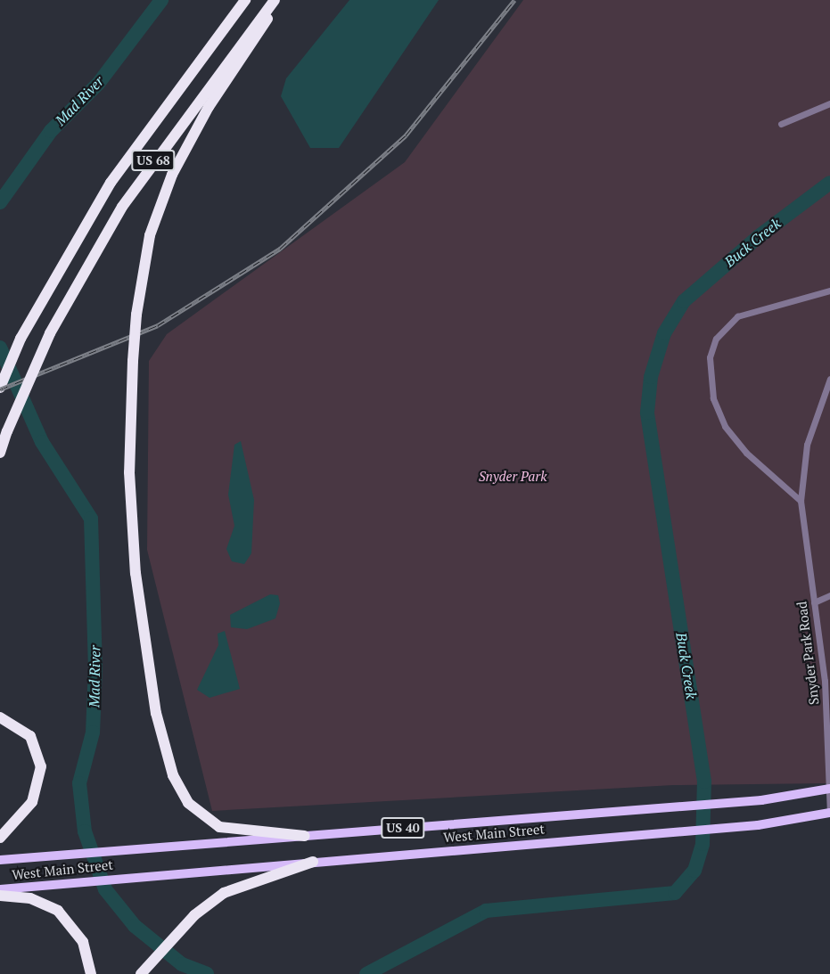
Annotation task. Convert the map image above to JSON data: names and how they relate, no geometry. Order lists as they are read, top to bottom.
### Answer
{
  "streets": {
    "highway": ["US 68"],
    "main road": ["US 40", "West Main Street"],
    "street": ["Snyder Park Road"]
  },
  "crossings": [
    ["Snyder Park Road", "West Main Street"]
  ],
  "water": ["Mad River", "Buck Creek"],
  "parks": ["Snyder Park"]
}
